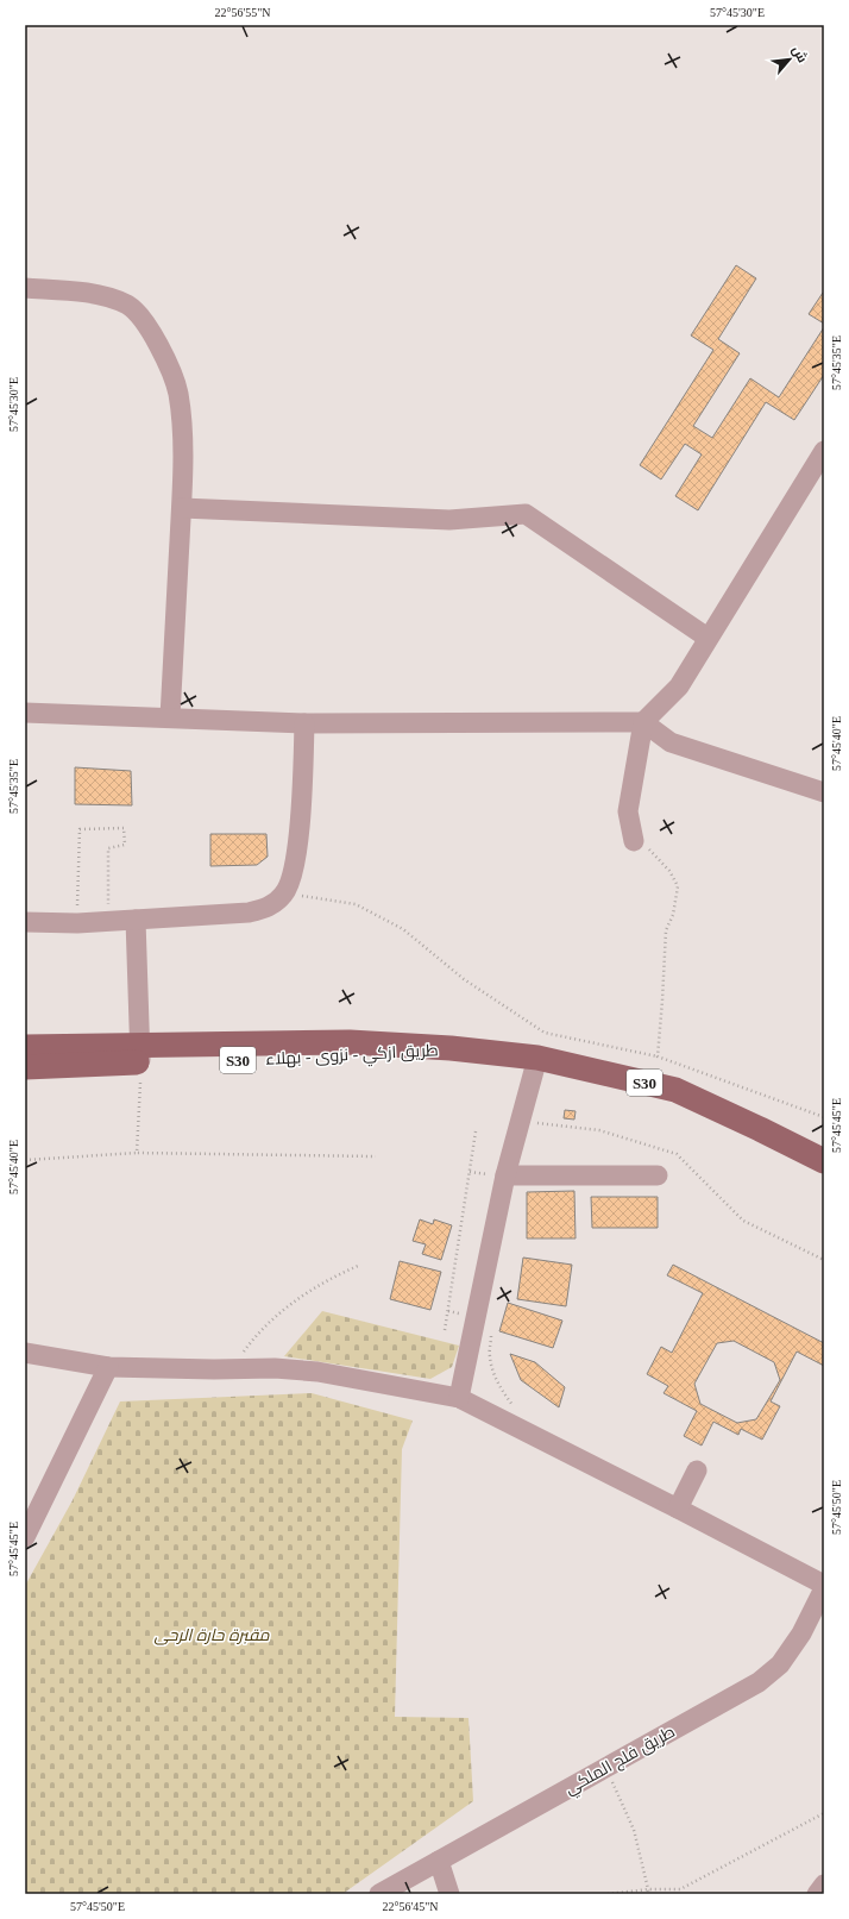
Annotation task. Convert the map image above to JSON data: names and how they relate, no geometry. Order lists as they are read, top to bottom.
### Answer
{
  "streets": {
    "main road": ["طريق ازكي - نزوى - بهلاء", "S30"],
    "street": ["طريق فلج الملكي"]
  },
  "parks": ["مقبرة حارة الرحى"],
  "north": "top right",
  "coordinates": [
    "22°56'55\"N",
    "57°45'30\"E",
    "57°45'35\"E",
    "57°45'40\"E",
    "57°45'45\"E",
    "57°45'50\"E",
    "22°56'45\"N"
  ]
}
